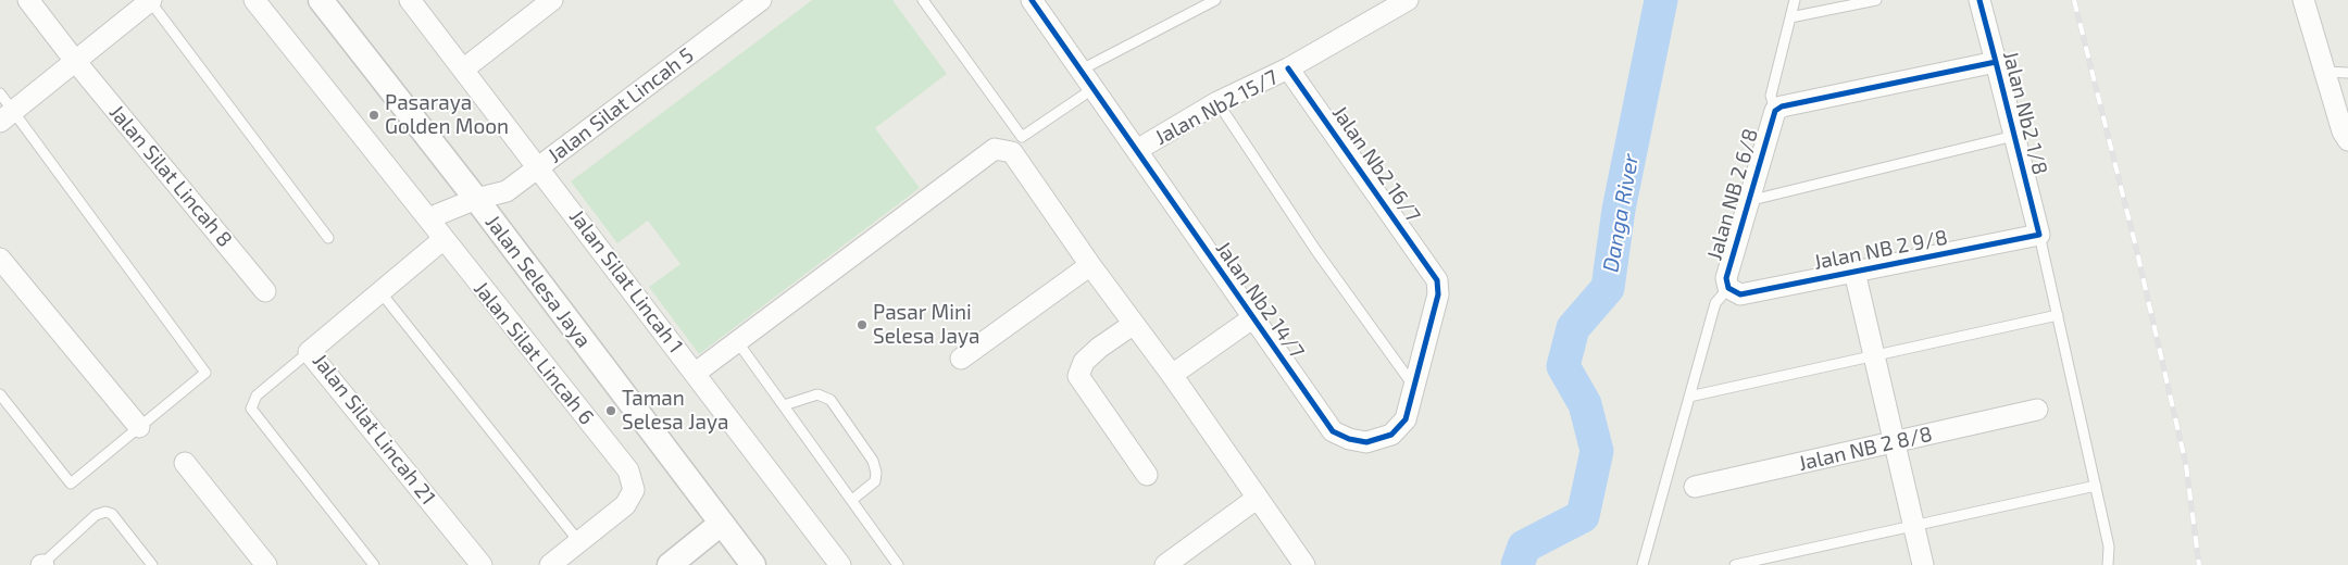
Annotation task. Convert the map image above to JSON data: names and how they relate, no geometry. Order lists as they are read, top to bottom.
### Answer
{
  "streets": {
    "street": [
      "Jalan Silat Lincah 5",
      "Jalan Nb2 15/7",
      "Jalan Nb2 1/8",
      "Jalan Nb2 16/7",
      "Jalan Silat Lincah 8",
      "Jalan NB 2 6/8",
      "Jalan NB 2 9/8",
      "Jalan Selesa Jaya",
      "Jalan Silat Lincah 1",
      "Jalan Nb2 14/7",
      "Jalan Silat Lincah 6",
      "Jalan Silat Lincah 21",
      "Jalan NB 2 8/8"
    ]
  },
  "crossings": [
    ["Jalan Silat Lincah 5", "Jalan Selesa Jaya"],
    ["Jalan Silat Lincah 5", "Jalan Silat Lincah 1"],
    ["Jalan Nb2 15/7", "Jalan Nb2 16/7"],
    ["Jalan Nb2 15/7", "Jalan Nb2 14/7"],
    ["Jalan Nb2 1/8", "Jalan NB 2 9/8"],
    ["Jalan Nb2 16/7", "Jalan Nb2 14/7"],
    ["Jalan NB 2 6/8", "Jalan NB 2 9/8"],
    ["Jalan Silat Lincah 6", "Jalan Silat Lincah 21"]
  ],
  "water": ["Danga River"],
  "places": ["Pasaraya Golden Moon", "Pasar Mini Selesa Jaya", "Taman Selesa Jaya"]
}
